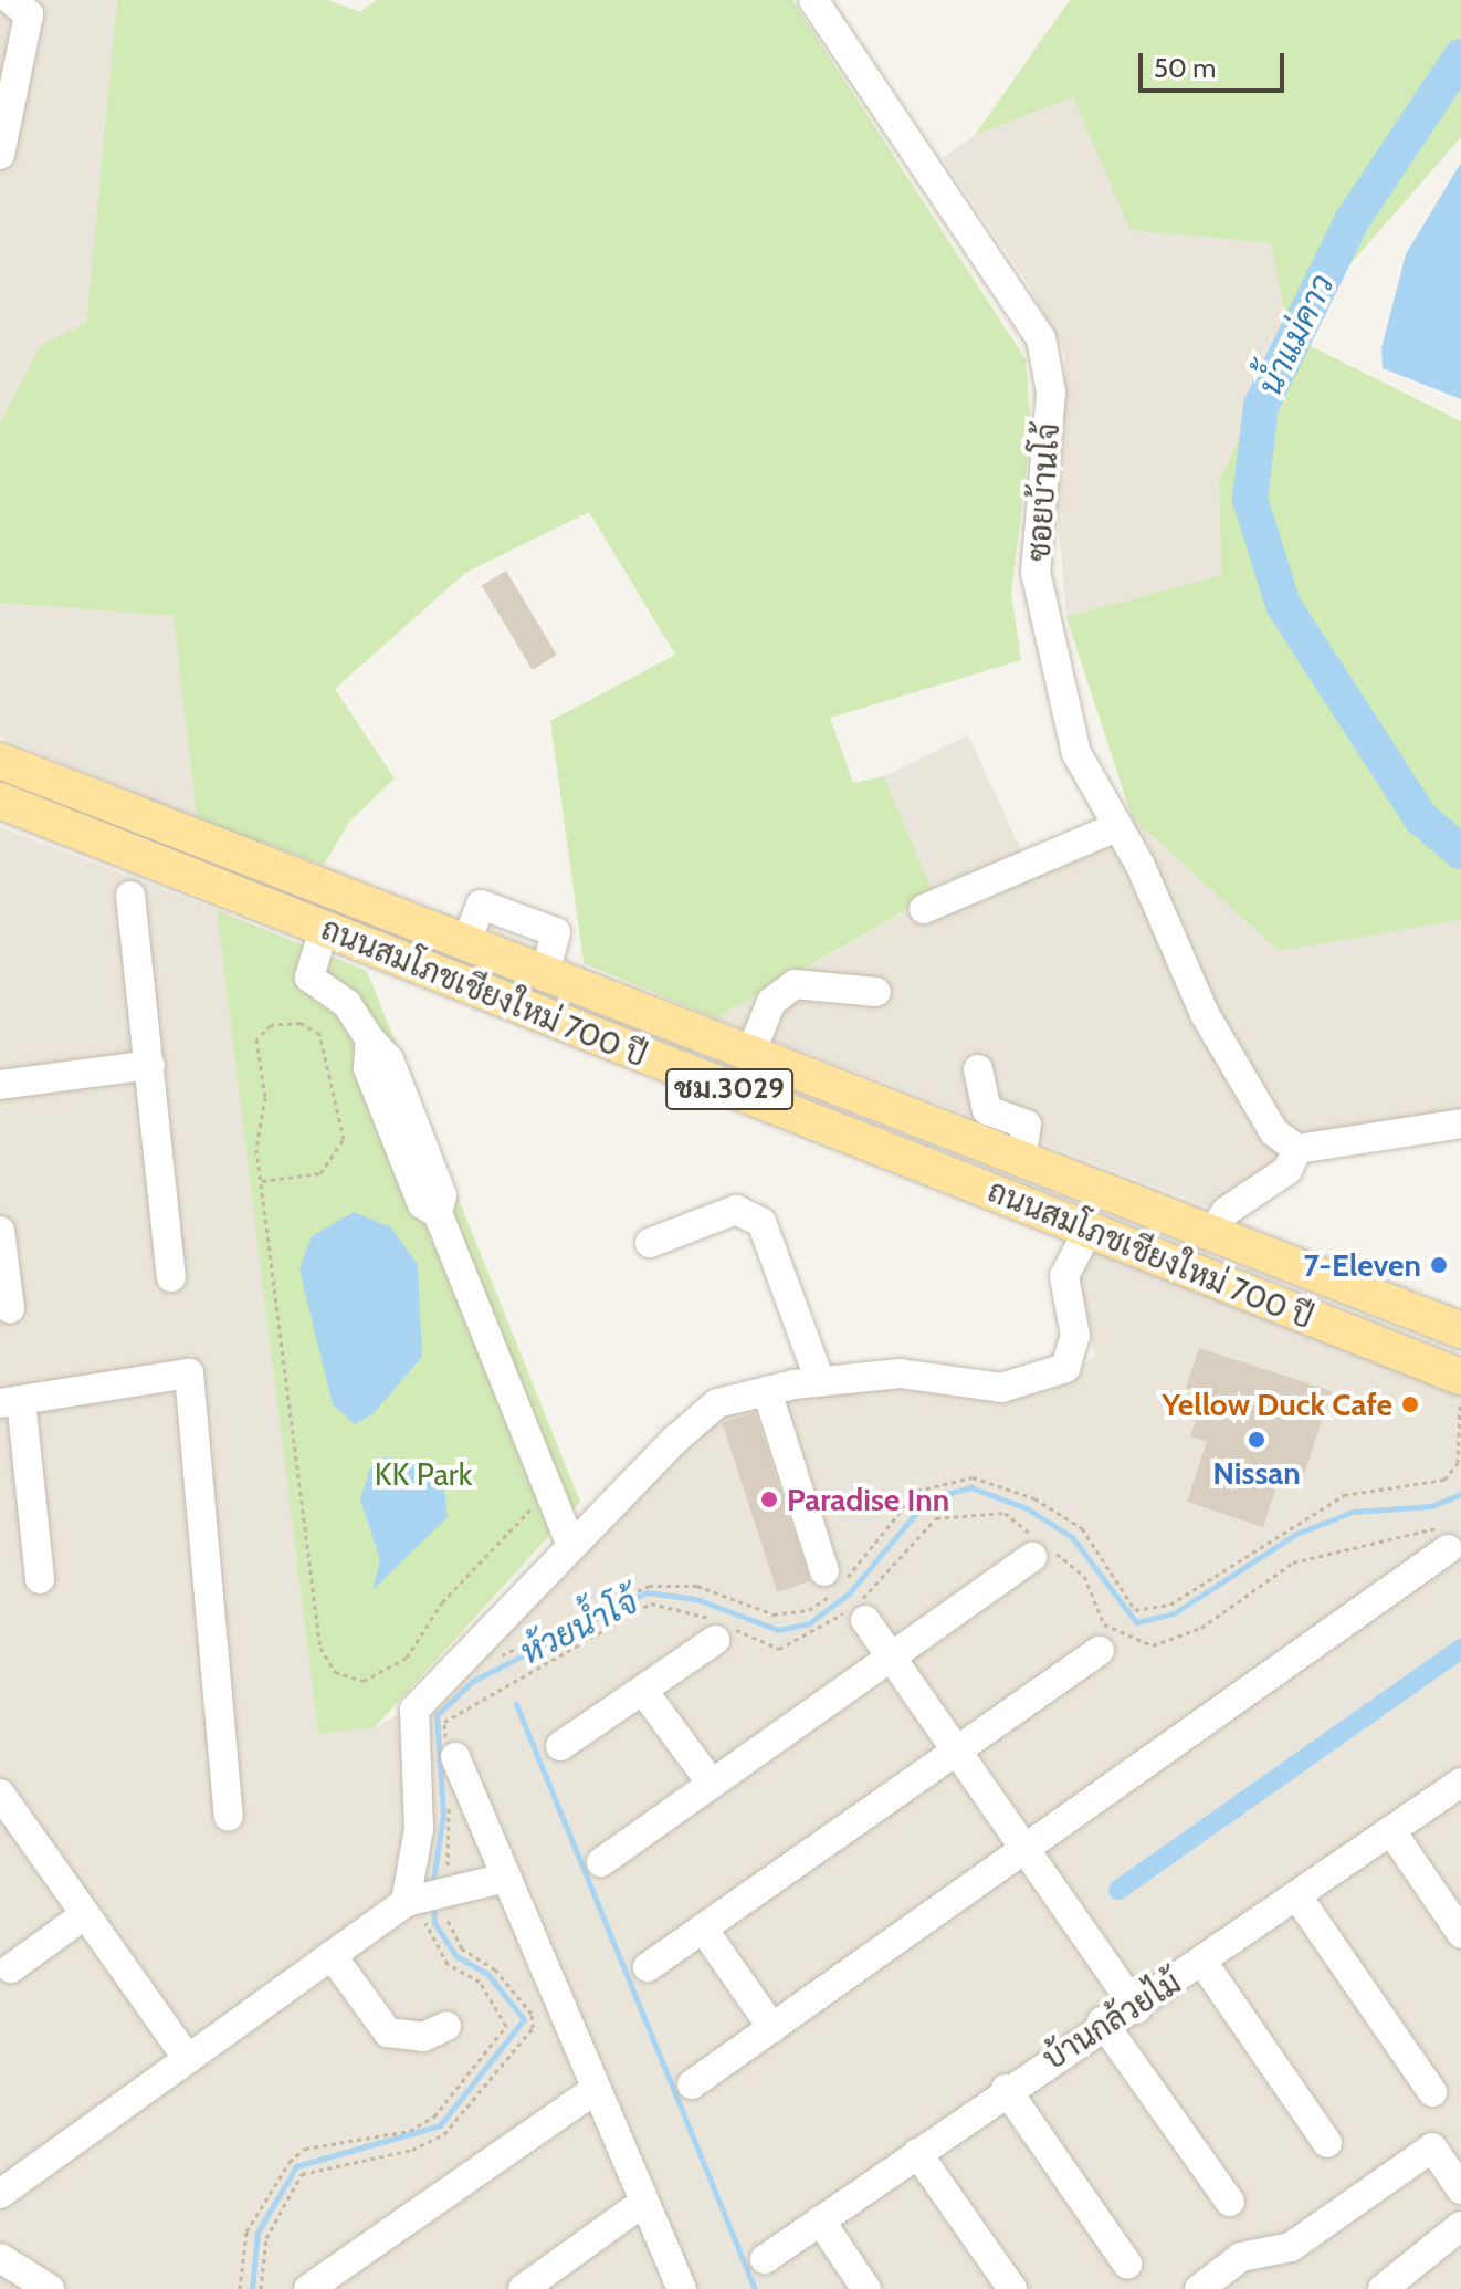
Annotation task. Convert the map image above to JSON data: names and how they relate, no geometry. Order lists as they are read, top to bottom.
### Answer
{
  "streets": {
    "main road": ["ถนนสมโภชเชียงใหม่ 700 ปี", "ชม.3029"],
    "street": ["ซอยบ้านโจ้", "บ้านกล้วยไม้"]
  },
  "water": ["น้ำแม่คาว", "ห้วยน้ำโจ้"],
  "parks": ["KK Park"],
  "places": [
    "7-Eleven",
    "Yellow Duck Cafe",
    "Nissan",
    "Paradise Inn"
  ],
  "scale_bar": "50 m"
}
